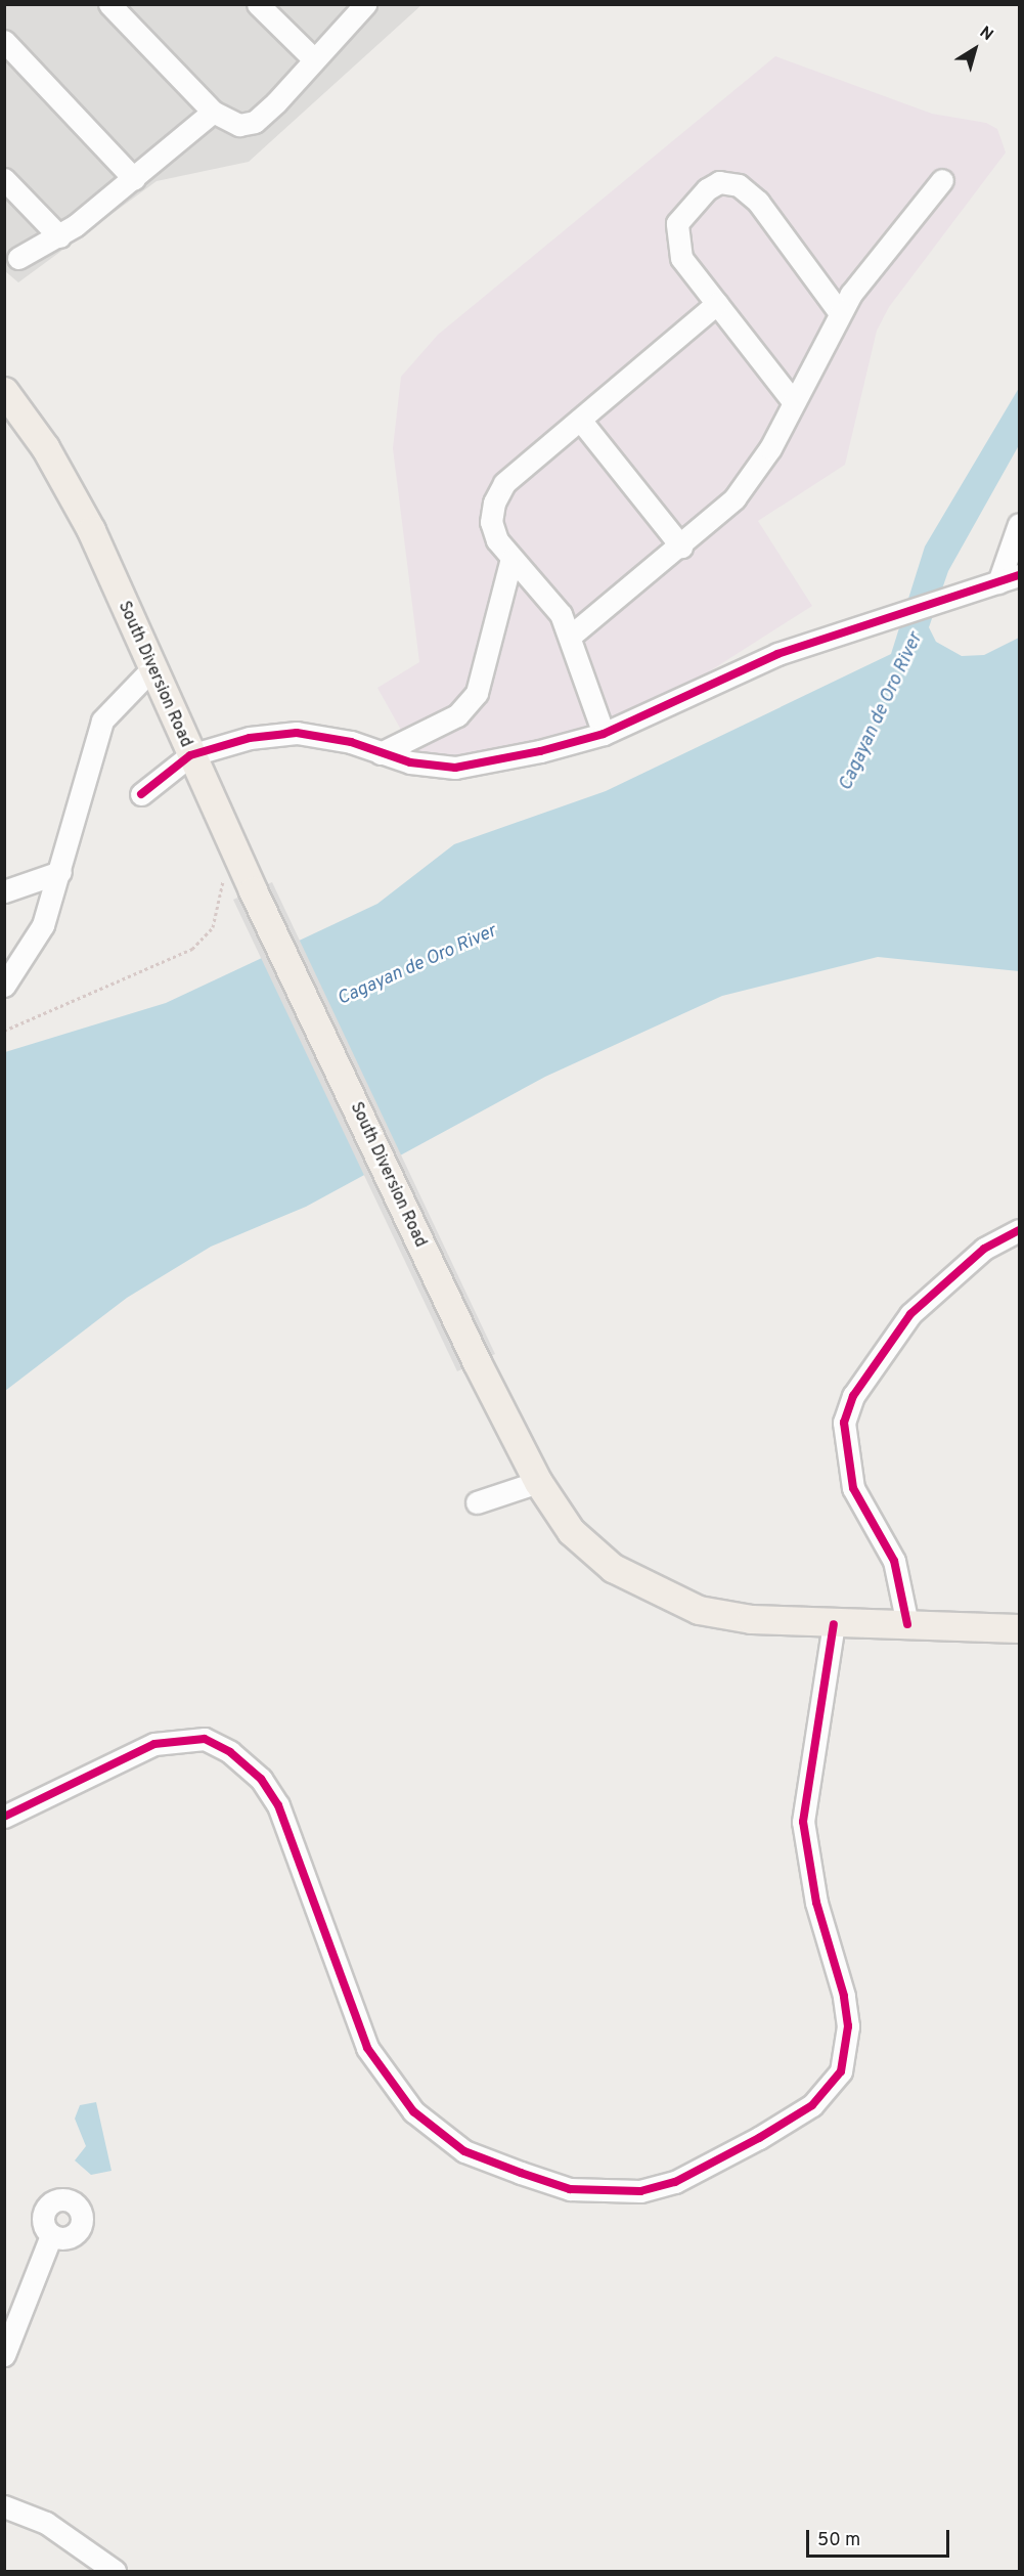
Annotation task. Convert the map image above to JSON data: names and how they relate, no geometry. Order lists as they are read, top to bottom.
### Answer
{
  "streets": {
    "main road": ["South Diversion Road"]
  },
  "water": ["Cagayan de Oro River"],
  "scale_bar": "50 m",
  "north": "top right"
}
